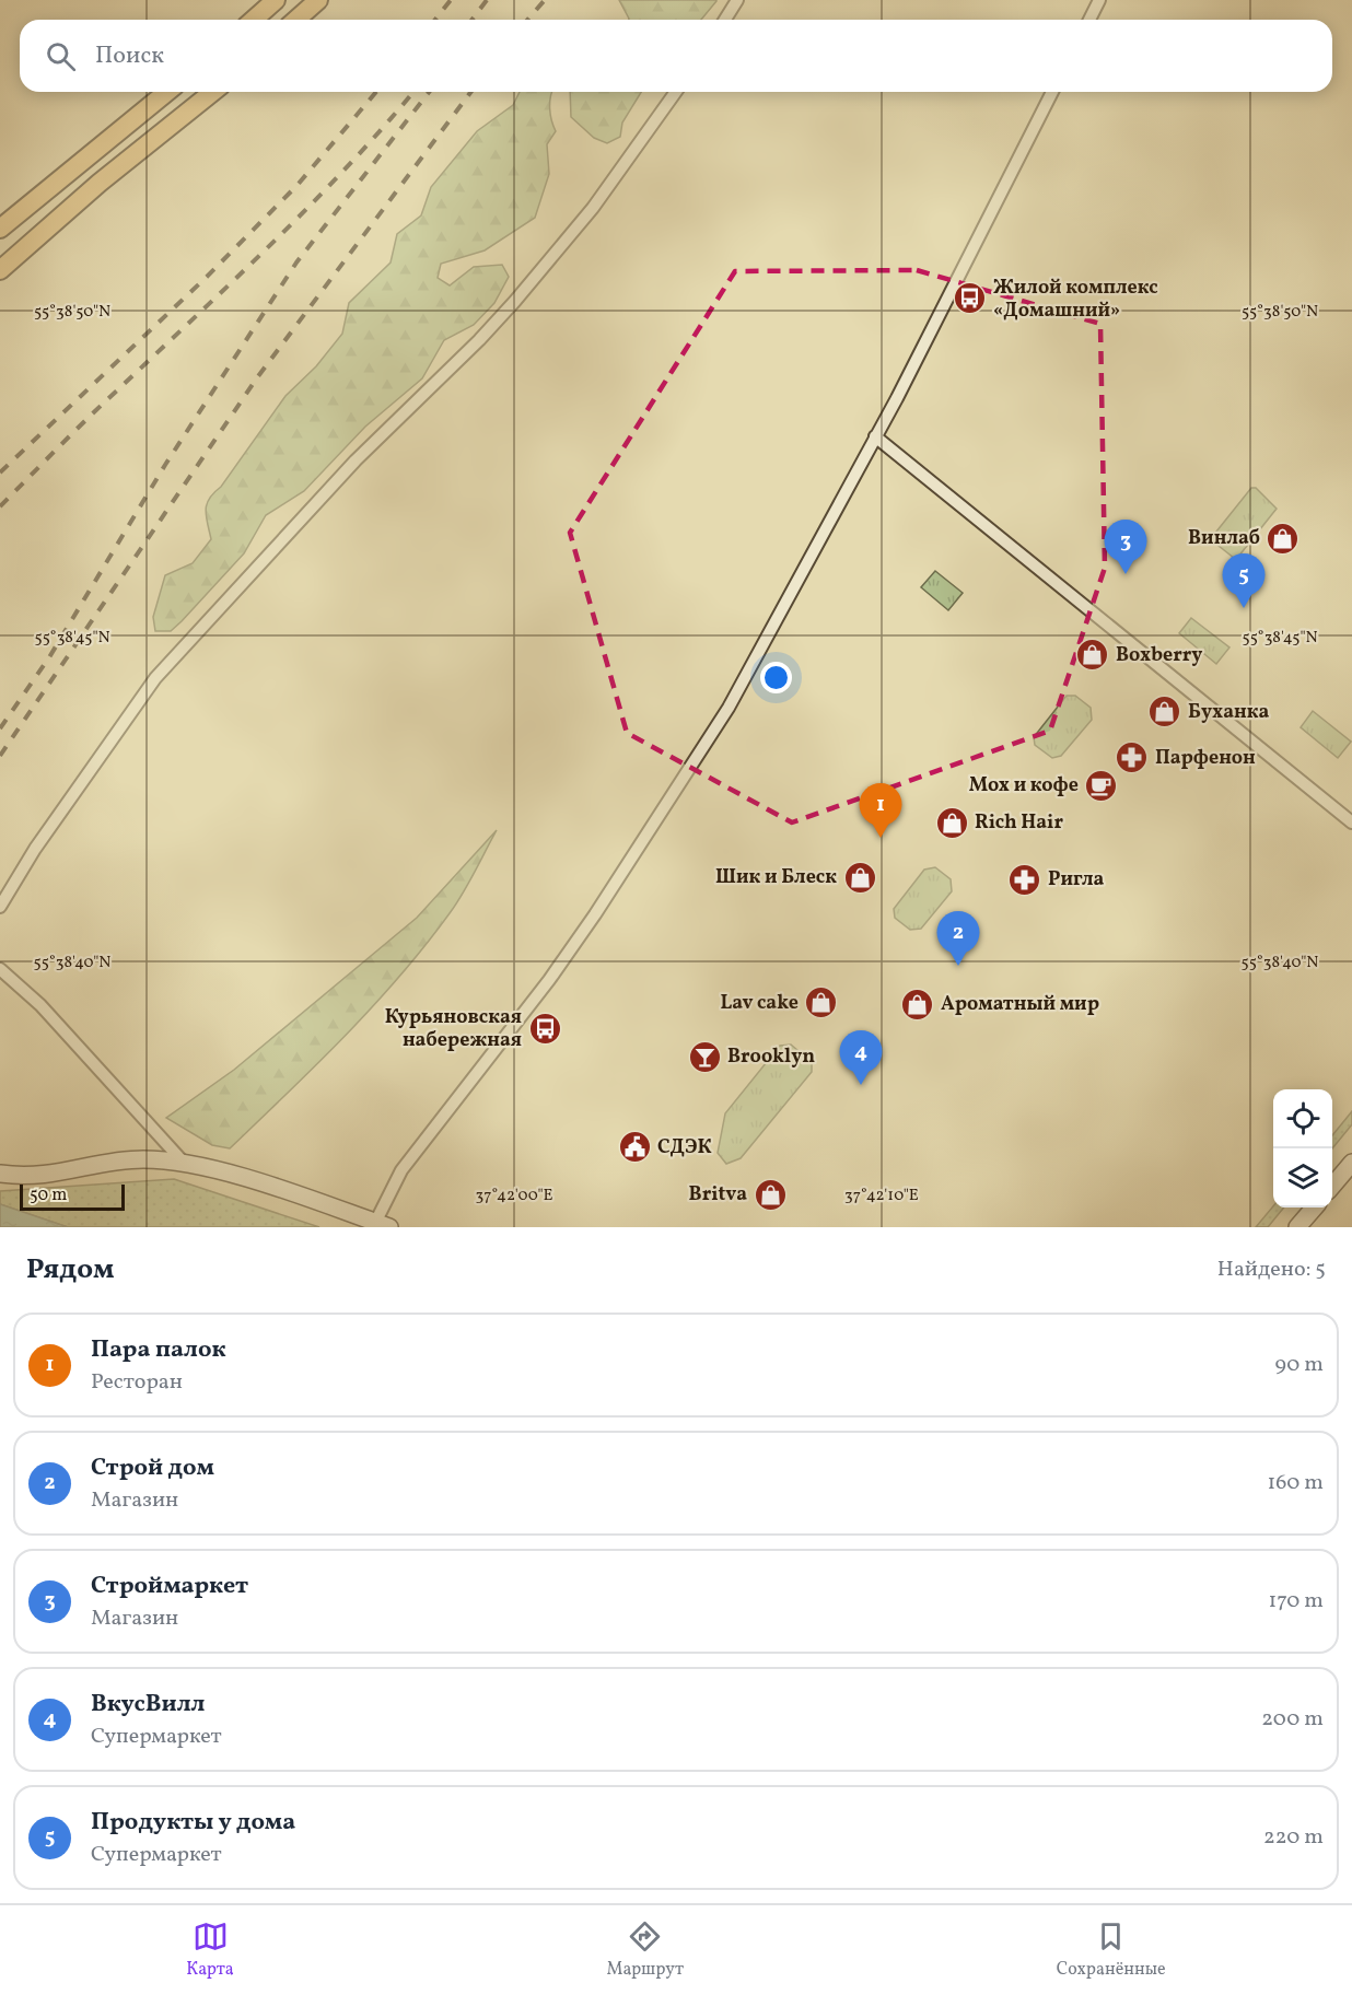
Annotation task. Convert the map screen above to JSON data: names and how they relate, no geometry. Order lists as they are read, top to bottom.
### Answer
{
  "places": {
    "bus stop": ["Жилой комплекс «Домашний»", "Курьяновская набережная"],
    "shop": [
      "Винлаб",
      "Boxberry",
      "Буханка",
      "Rich Hair",
      "Шик и Блеск",
      "Lav cake",
      "Ароматный мир",
      "Britva"
    ],
    "pharmacy": ["Парфенон", "Ригла"],
    "cafe": ["Мох и кофе"],
    "bar": ["Brooklyn"],
    "public building": ["СДЭК"]
  },
  "scale_bar": "50 m",
  "page": {
    "search": "Поиск",
    "pins": [
      "3",
      "5",
      "1",
      "2",
      "4"
    ],
    "scale": "50 m",
    "heading": ["Рядом", "Найдено: 5"],
    "list": [
      {
        "mark": "1",
        "name": "Пара палок",
        "note": "Ресторан",
        "value": "90 m"
      },
      {
        "mark": "2",
        "name": "Строй дом",
        "note": "Магазин",
        "value": "160 m"
      },
      {
        "mark": "3",
        "name": "Строймаркет",
        "note": "Магазин",
        "value": "170 m"
      },
      {
        "mark": "4",
        "name": "ВкусВилл",
        "note": "Супермаркет",
        "value": "200 m"
      },
      {
        "mark": "5",
        "name": "Продукты у дома",
        "note": "Супермаркет",
        "value": "220 m"
      }
    ],
    "nav": ["Карта", "Маршрут", "Сохранённые"]
  },
  "coordinates": [
    "55°38'50\"N",
    "55°38'45\"N",
    "55°38'40\"N",
    "37°42'00\"E",
    "37°42'10\"E"
  ]
}
